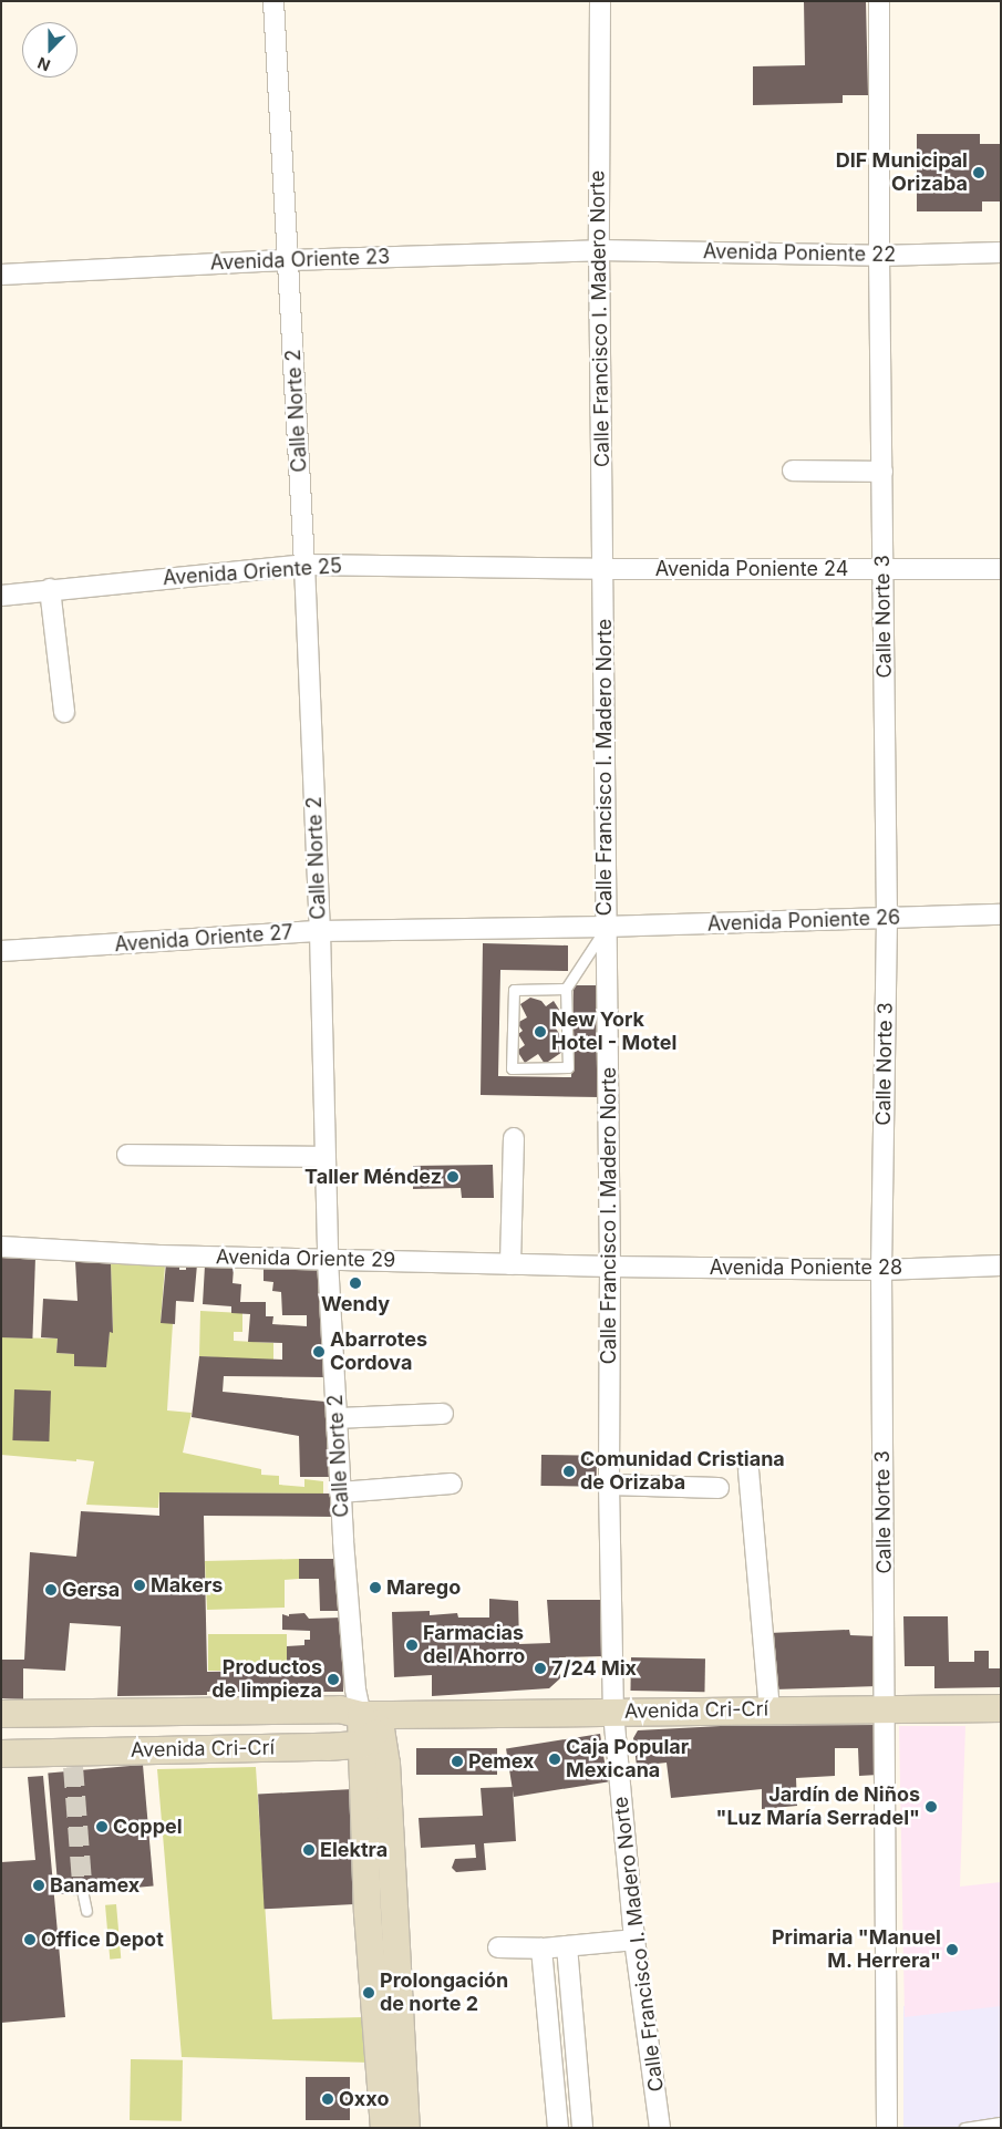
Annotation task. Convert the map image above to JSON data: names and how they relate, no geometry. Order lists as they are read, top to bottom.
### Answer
{
  "streets": {
    "main road": ["Avenida Cri-Crí"],
    "street": [
      "Avenida Poniente 22",
      "Avenida Oriente 23",
      "Calle Francisco I. Madero Norte",
      "Calle Norte 2",
      "Avenida Poniente 24",
      "Avenida Oriente 25",
      "Calle Norte 3",
      "Avenida Poniente 26",
      "Avenida Oriente 27",
      "Avenida Oriente 29",
      "Avenida Poniente 28"
    ]
  },
  "crossings": [
    ["Avenida Poniente 22", "Avenida Oriente 23"],
    ["Avenida Poniente 22", "Calle Francisco I. Madero Norte"],
    ["Avenida Poniente 22", "Calle Norte 3"],
    ["Avenida Oriente 23", "Calle Francisco I. Madero Norte"],
    ["Avenida Oriente 23", "Calle Norte 2"],
    ["Calle Francisco I. Madero Norte", "Avenida Poniente 24"],
    ["Calle Francisco I. Madero Norte", "Avenida Oriente 25"],
    ["Calle Francisco I. Madero Norte", "Avenida Poniente 26"],
    ["Calle Francisco I. Madero Norte", "Avenida Oriente 27"],
    ["Calle Francisco I. Madero Norte", "Avenida Oriente 29"],
    ["Calle Francisco I. Madero Norte", "Avenida Poniente 28"],
    ["Calle Francisco I. Madero Norte", "Avenida Cri-Crí"],
    ["Calle Norte 2", "Avenida Oriente 25"],
    ["Calle Norte 2", "Avenida Oriente 27"],
    ["Calle Norte 2", "Avenida Oriente 29"],
    ["Calle Norte 2", "Avenida Cri-Crí"],
    ["Avenida Poniente 24", "Avenida Oriente 25"],
    ["Avenida Poniente 24", "Calle Norte 3"],
    ["Calle Norte 3", "Avenida Poniente 26"],
    ["Calle Norte 3", "Avenida Poniente 28"],
    ["Calle Norte 3", "Avenida Cri-Crí"],
    ["Avenida Poniente 26", "Avenida Oriente 27"],
    ["Avenida Oriente 29", "Avenida Poniente 28"]
  ],
  "places": [
    "DIF Municipal Orizaba",
    "New York Hotel - Motel",
    "Taller Méndez",
    "Wendy",
    "Abarrotes Cordova",
    "Comunidad Cristiana de Orizaba",
    "Makers",
    "Marego",
    "Gersa",
    "Farmacias del Ahorro",
    "7/24 Mix",
    "Productos de limpieza",
    "Caja Popular Mexicana",
    "Pemex",
    "Jardín de Niños \"Luz María Serradel\"",
    "Coppel",
    "Elektra",
    "Banamex",
    "Office Depot",
    "Primaria \"Manuel M. Herrera\"",
    "Prolongación de norte 2",
    "Oxxo"
  ],
  "north": "bottom"
}
